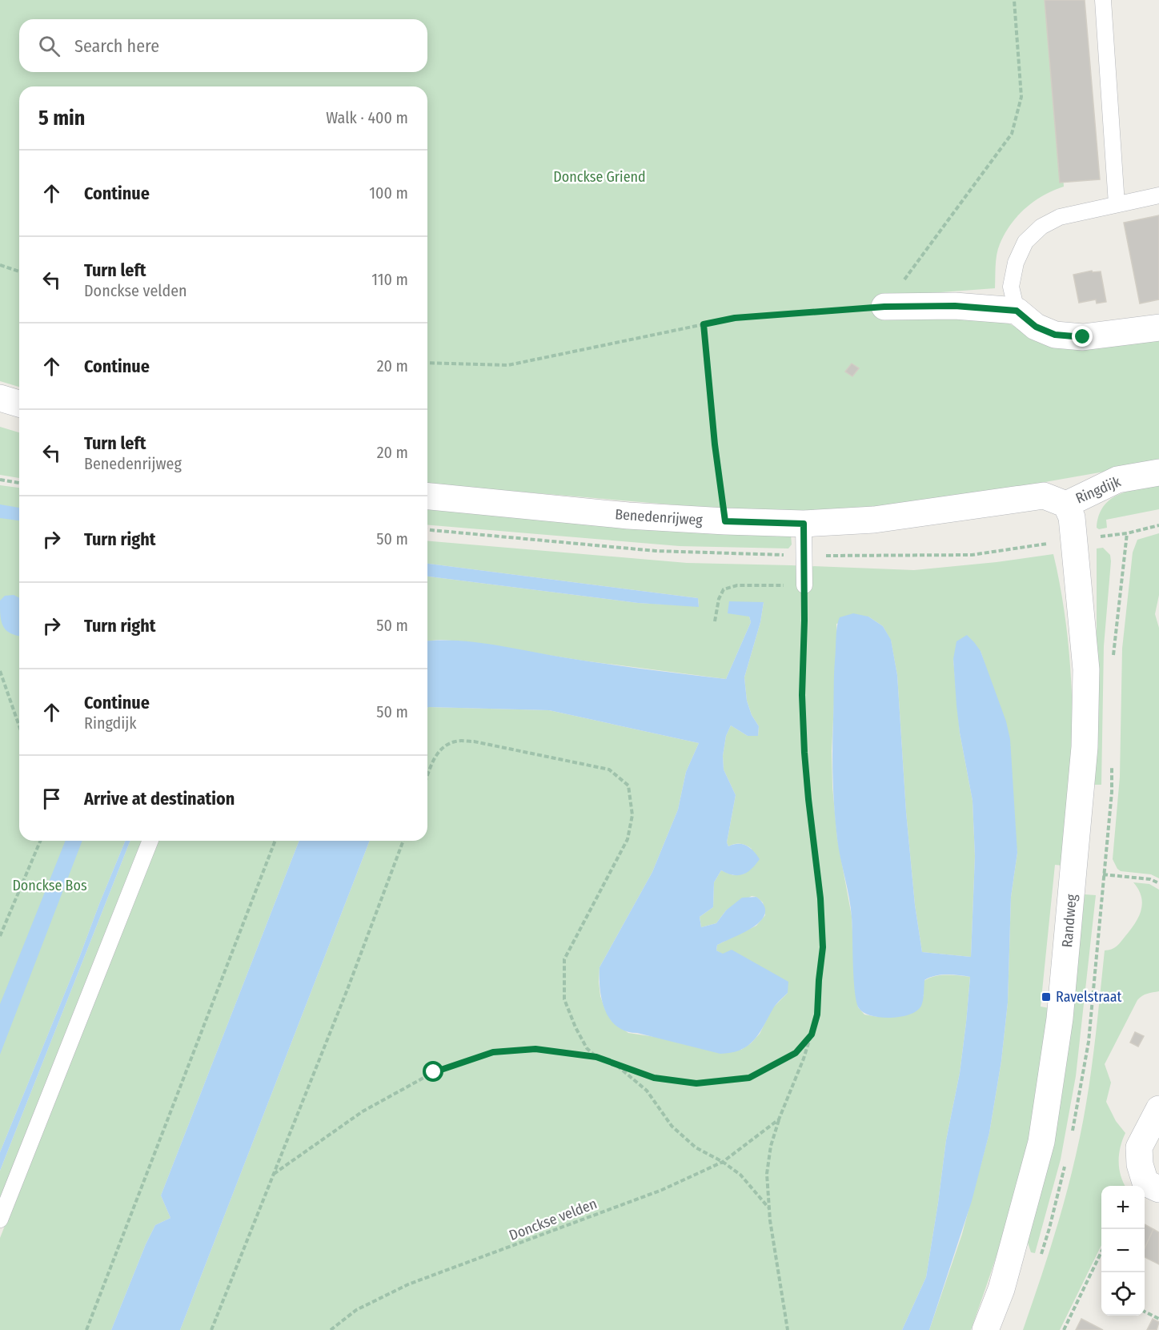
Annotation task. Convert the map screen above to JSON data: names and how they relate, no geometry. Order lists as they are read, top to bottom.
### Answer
{
  "streets": {
    "street": ["Ringdijk", "Benedenrijweg", "Randweg"],
    "path": ["Donckse velden"]
  },
  "crossings": [
    ["Ringdijk", "Benedenrijweg"],
    ["Ringdijk", "Randweg"],
    ["Benedenrijweg", "Randweg"]
  ],
  "parks": ["Donckse Griend", "Donckse Bos"],
  "places": {
    "transit": ["Ravelstraat"]
  },
  "page": {
    "search": "Search here",
    "heading": ["5 min", "Walk · 400 m"],
    "list": [
      ["Continue", "100 m"],
      ["Turn left", "Donckse velden", "110 m"],
      ["Continue", "20 m"],
      ["Turn left", "Benedenrijweg", "20 m"],
      ["Turn right", "50 m"],
      ["Turn right", "50 m"],
      ["Continue", "Ringdijk", "50 m"],
      "Arrive at destination"
    ],
    "map_buttons": ["+", "−"]
  }
}
